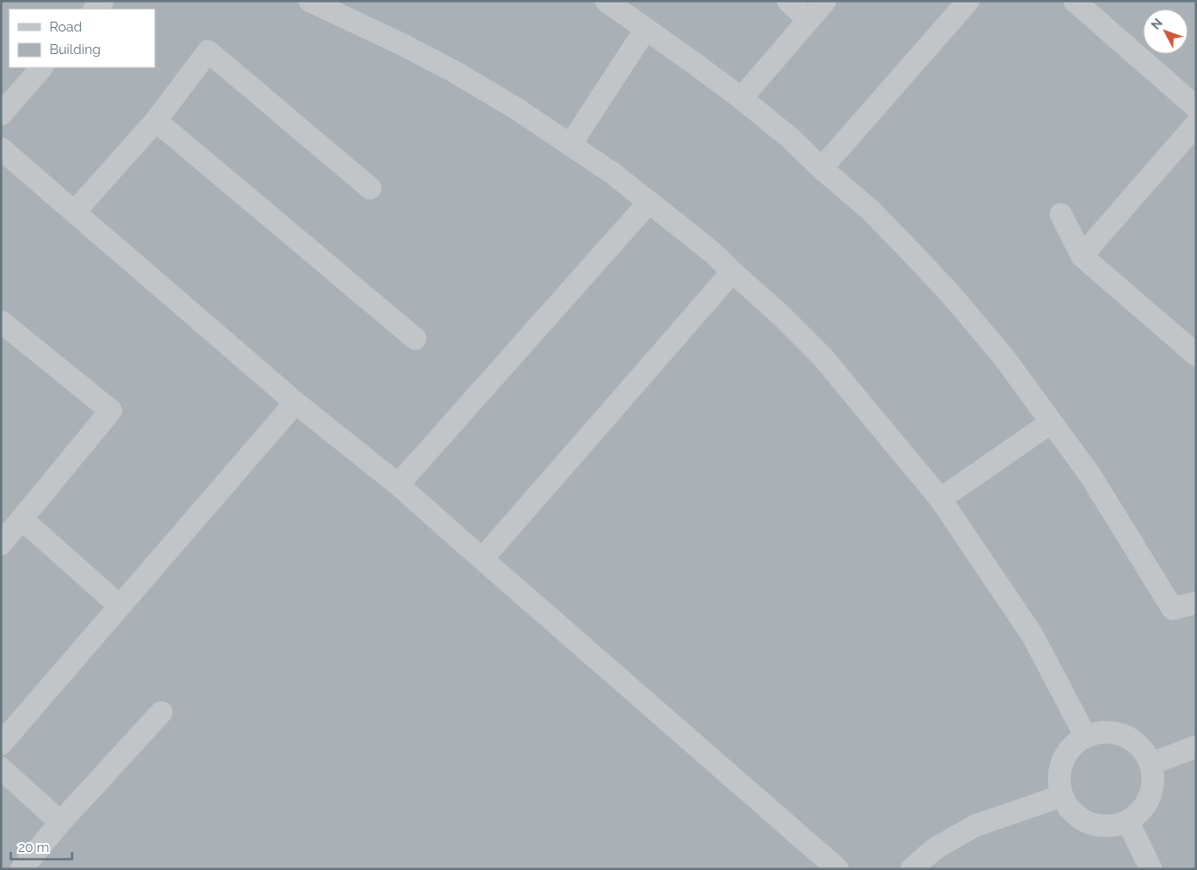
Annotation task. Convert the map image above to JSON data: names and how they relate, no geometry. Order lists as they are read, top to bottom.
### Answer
{
  "legend": ["Road", "Building"],
  "scale_bar": "20 m",
  "north": "top left"
}
